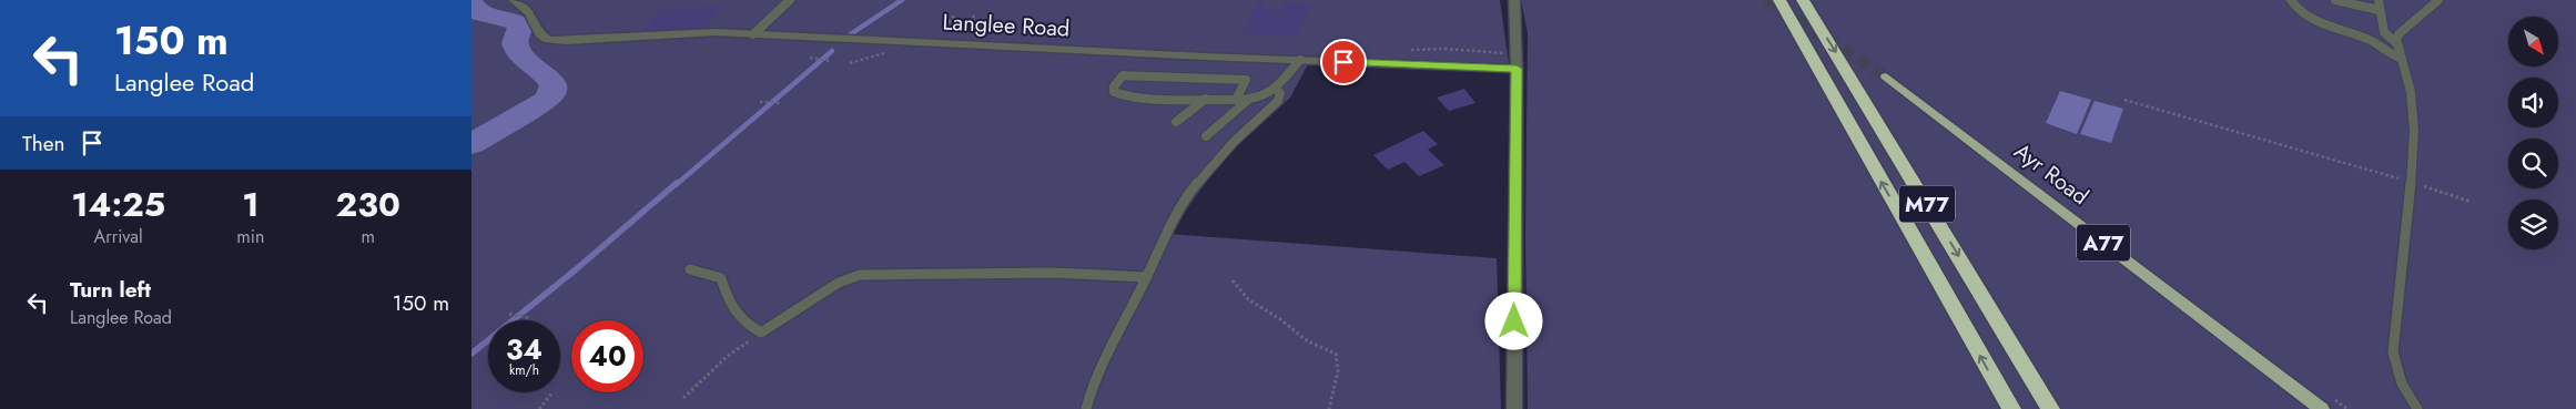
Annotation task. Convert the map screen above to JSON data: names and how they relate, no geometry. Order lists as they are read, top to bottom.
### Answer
{
  "streets": {
    "highway": ["M77"],
    "main road": ["Ayr Road", "A77"],
    "street": ["Langlee Road"]
  },
  "north": "bottom right",
  "page": {
    "turn": ["150 m", "Langlee Road"],
    "then": "Then",
    "eta": [
      "14:25",
      "Arrival",
      "1",
      "min",
      "230",
      "m"
    ],
    "list": [
      {
        "name": "Turn left",
        "note": "Langlee Road",
        "value": "150 m"
      }
    ],
    "speed": "34 km/h",
    "limit": "40"
  }
}
